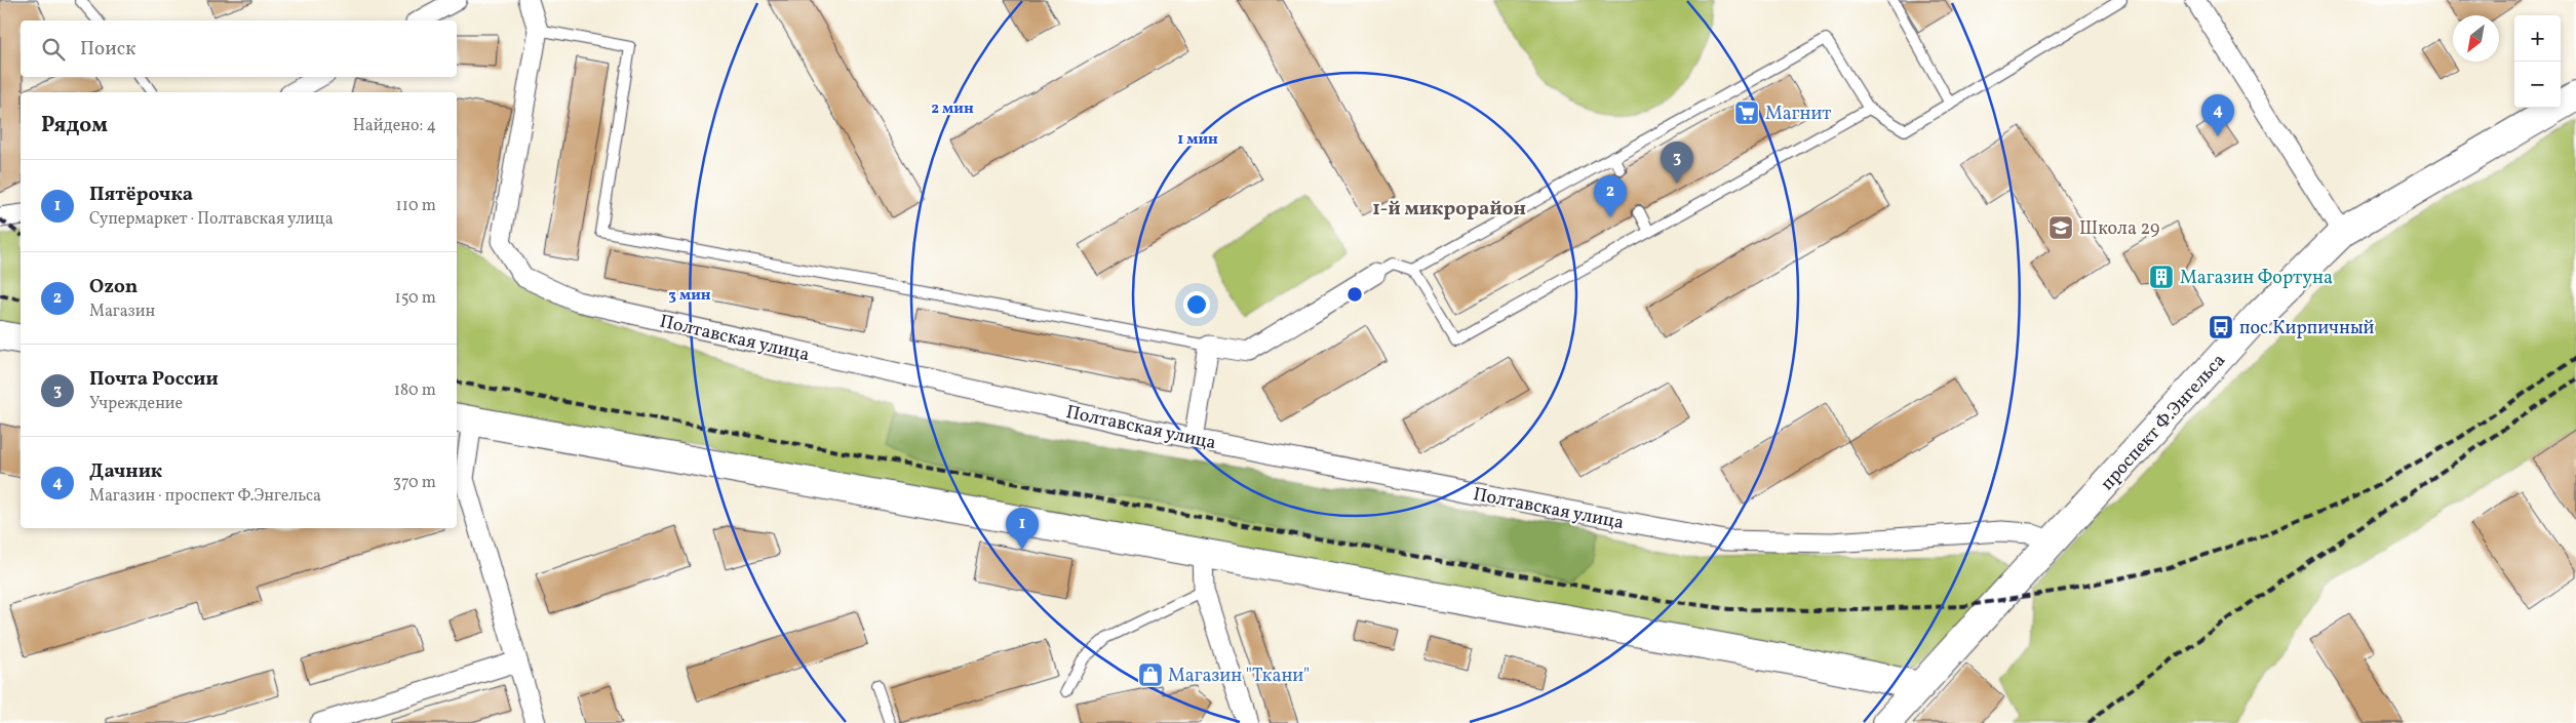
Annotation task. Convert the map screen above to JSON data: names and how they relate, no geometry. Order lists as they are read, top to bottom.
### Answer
{
  "streets": {
    "street": ["Полтавская улица", "проспект Ф.Энгельса"]
  },
  "crossings": [
    ["Полтавская улица", "проспект Ф.Энгельса"]
  ],
  "districts": ["1-й микрорайон"],
  "places": {
    "supermarket": ["Магнит"],
    "school or university": ["Школа 29"],
    "building": ["Магазин Фортуна"],
    "bus stop": ["пос.Кирпичный"],
    "shop": ["Магазин \"Ткани\""]
  },
  "north": "bottom left",
  "page": {
    "map_buttons": ["+", "−"],
    "search": "Поиск",
    "heading": ["Рядом", "Найдено: 4"],
    "pins": [
      "4",
      "3",
      "2",
      "1"
    ],
    "list": [
      {
        "mark": "1",
        "name": "Пятёрочка",
        "note": "Супермаркет · Полтавская улица",
        "value": "110 m"
      },
      {
        "mark": "2",
        "name": "Ozon",
        "note": "Магазин",
        "value": "150 m"
      },
      {
        "mark": "3",
        "name": "Почта России",
        "note": "Учреждение",
        "value": "180 m"
      },
      {
        "mark": "4",
        "name": "Дачник",
        "note": "Магазин · проспект Ф.Энгельса",
        "value": "370 m"
      }
    ]
  },
  "rings": ["2 мин", "1 мин", "3 мин"]
}
